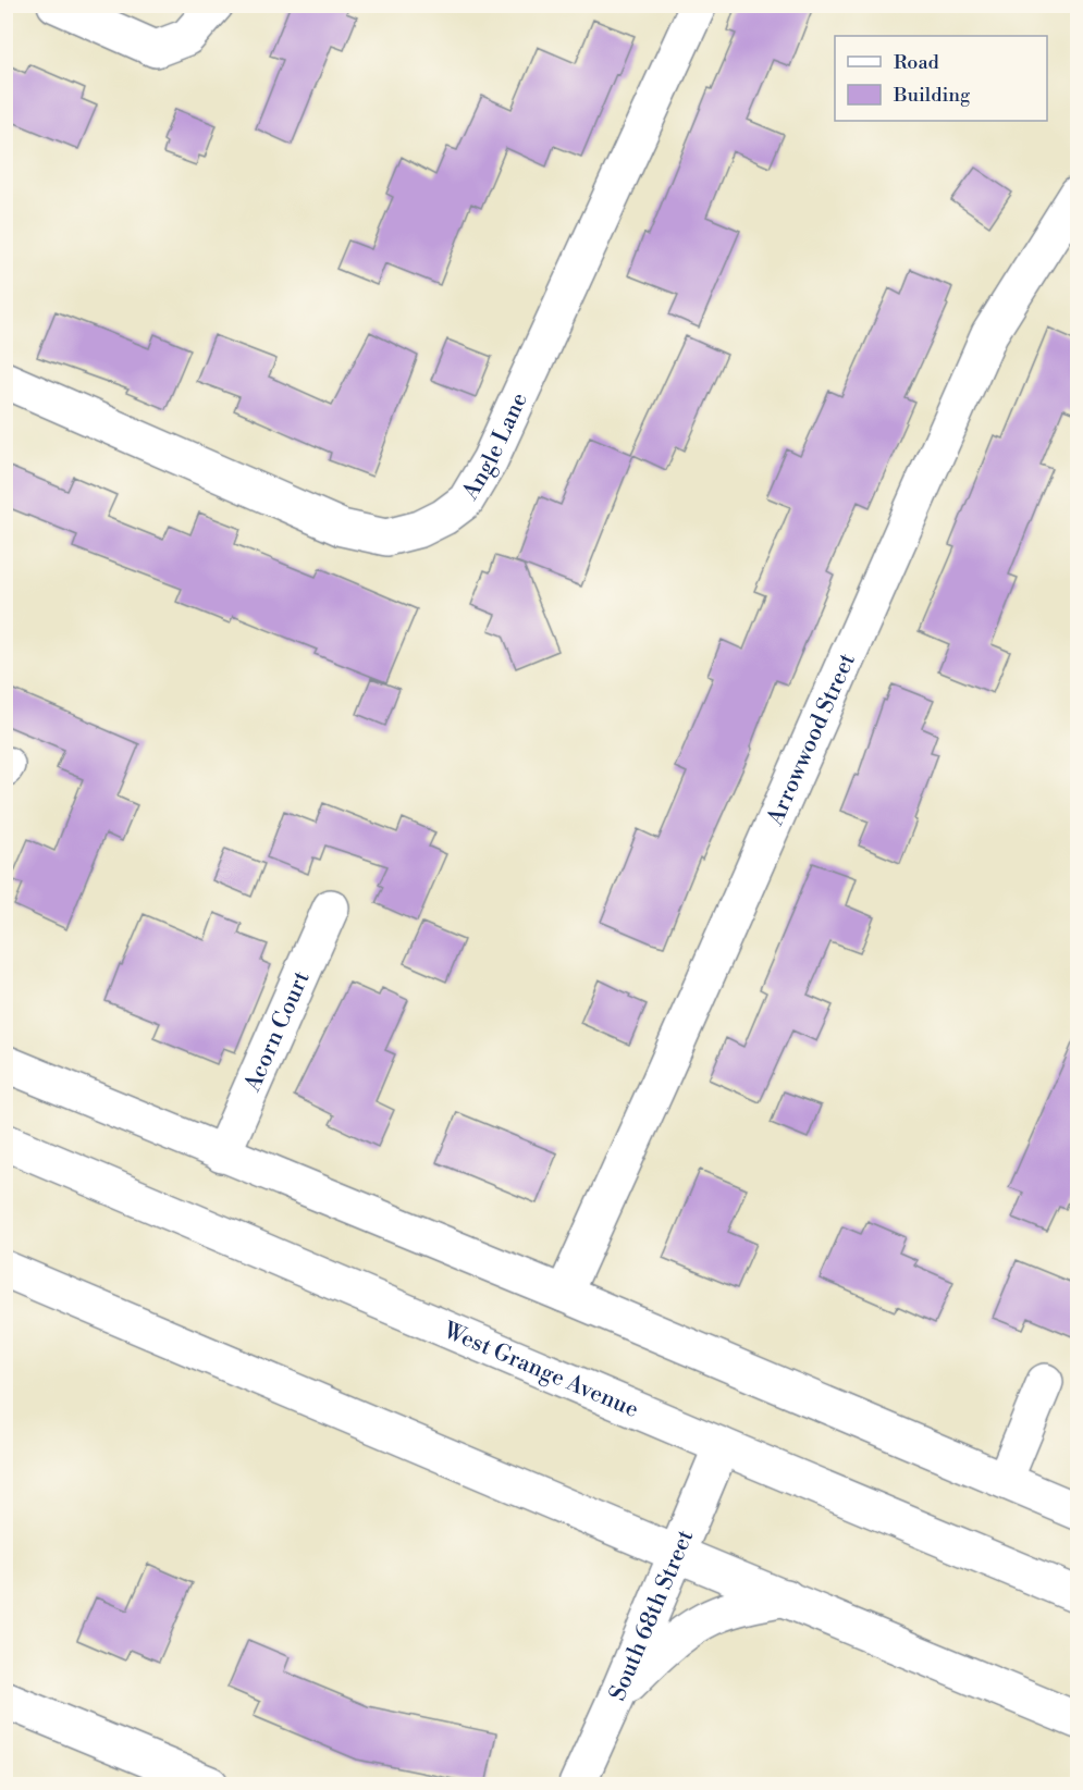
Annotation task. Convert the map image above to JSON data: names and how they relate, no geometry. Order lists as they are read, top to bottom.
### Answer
{
  "streets": {
    "street": [
      "Angle Lane",
      "Arrowwood Street",
      "Acorn Court",
      "West Grange Avenue",
      "South 68th Street"
    ]
  },
  "crossings": [
    ["West Grange Avenue", "South 68th Street"]
  ],
  "legend": ["Road", "Building"]
}
